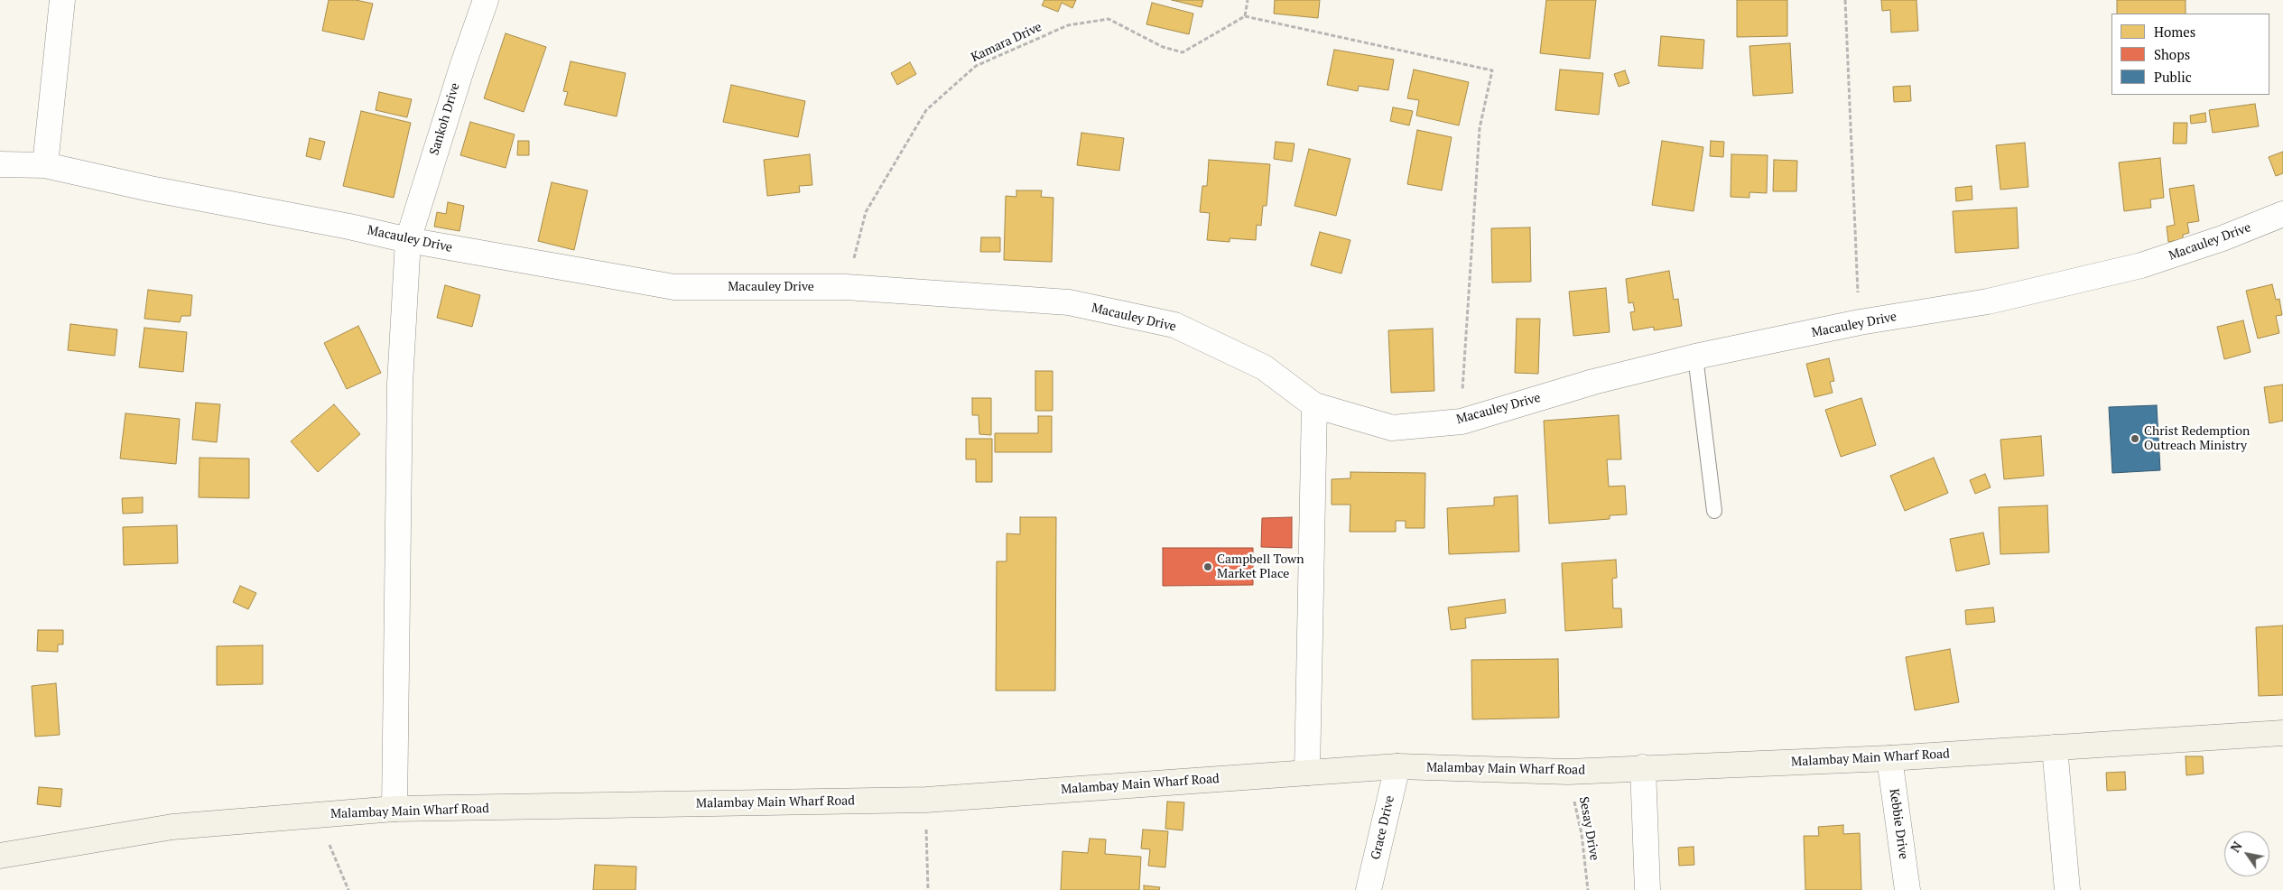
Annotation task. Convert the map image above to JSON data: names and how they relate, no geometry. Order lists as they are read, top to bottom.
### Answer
{
  "streets": {
    "street": [
      "Sankoh Drive",
      "Macauley Drive",
      "Malambay Main Wharf Road",
      "Kebbie Drive",
      "Grace Drive"
    ],
    "path": ["Kamara Drive", "Sesay Drive"]
  },
  "crossings": [
    ["Kamara Drive", "Macauley Drive"],
    ["Sankoh Drive", "Macauley Drive"],
    ["Sankoh Drive", "Malambay Main Wharf Road"],
    ["Malambay Main Wharf Road", "Kebbie Drive"],
    ["Malambay Main Wharf Road", "Grace Drive"],
    ["Malambay Main Wharf Road", "Sesay Drive"]
  ],
  "places": ["Christ Redemption Outreach Ministry", "Campbell Town Market Place"],
  "legend": ["Homes", "Shops", "Public"],
  "north": "top left"
}
